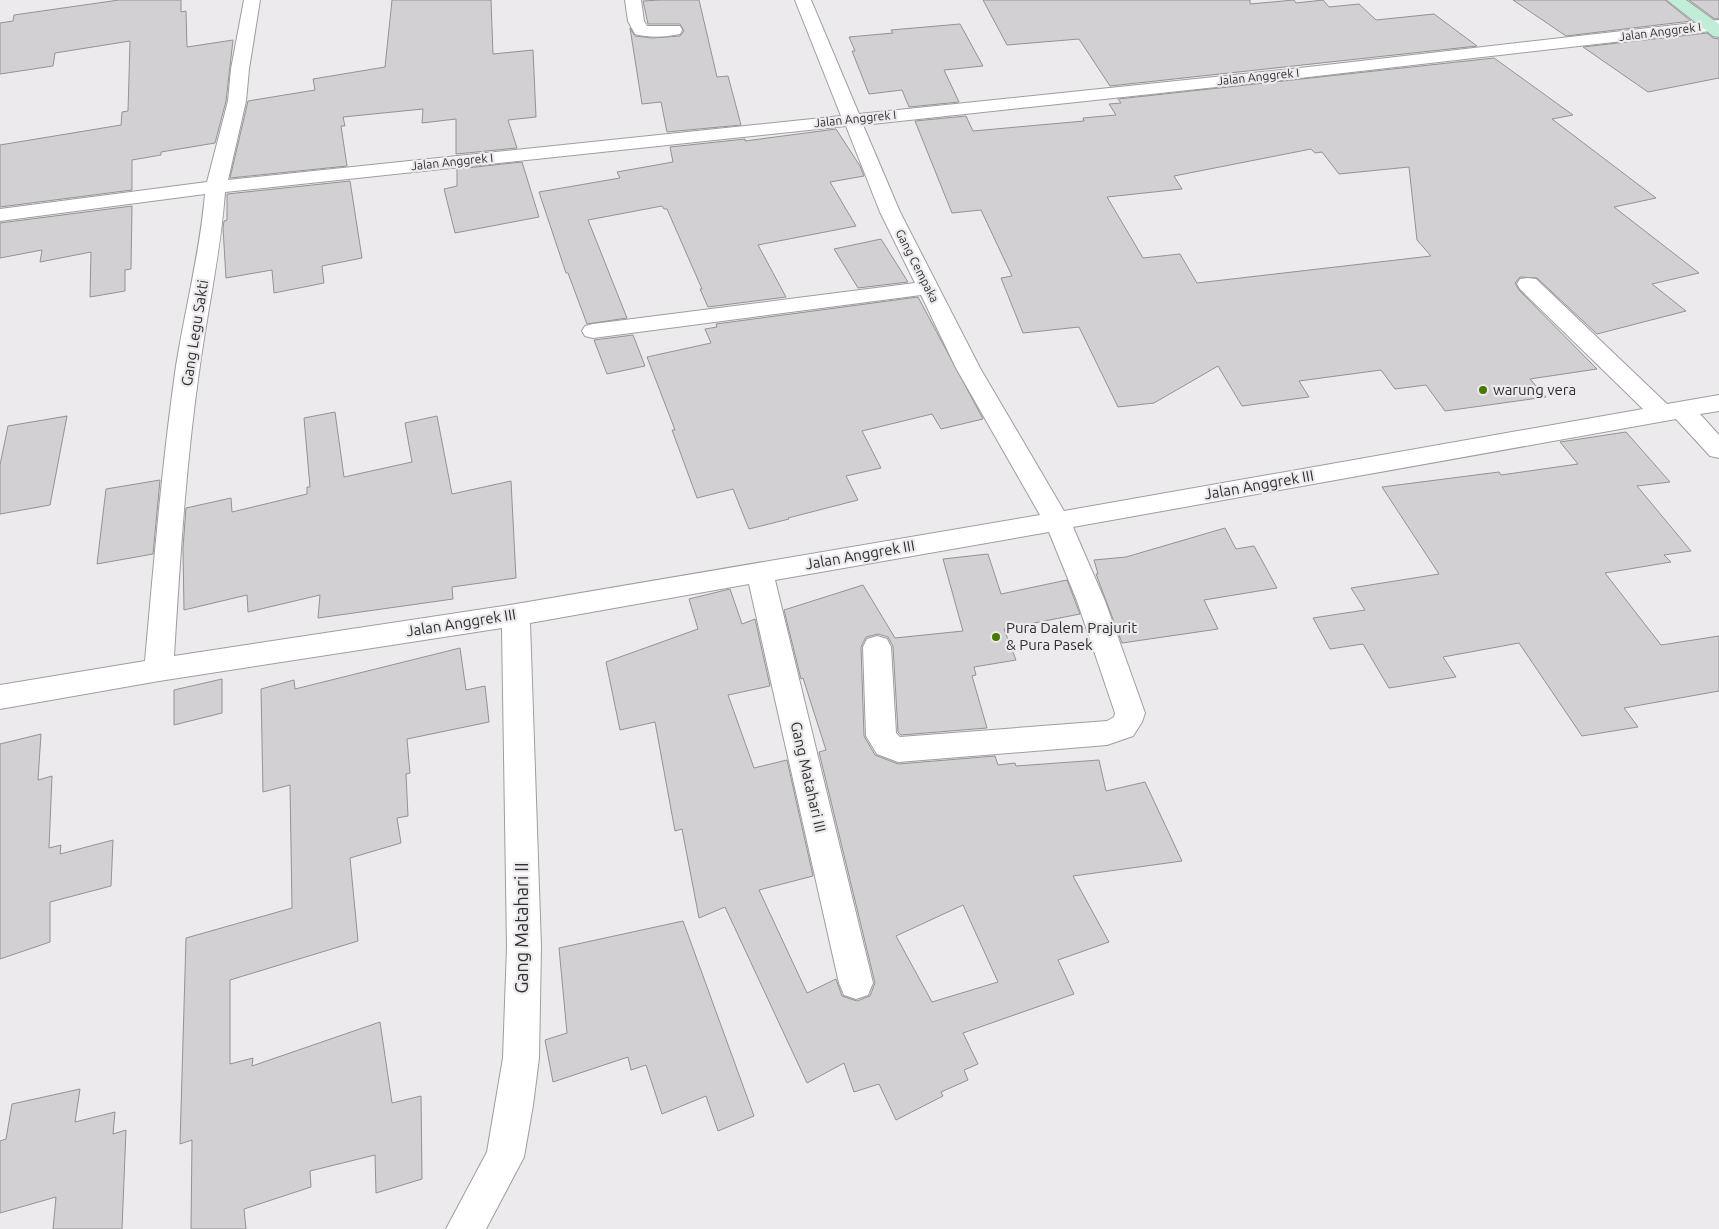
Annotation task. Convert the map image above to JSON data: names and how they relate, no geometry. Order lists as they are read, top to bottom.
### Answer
{
  "streets": {
    "street": [
      "Jalan Anggrek I",
      "Gang Cempaka",
      "Gang Legu Sakti",
      "Jalan Anggrek III",
      "Gang Matahari III",
      "Gang Matahari II"
    ]
  },
  "crossings": [
    ["Jalan Anggrek I", "Gang Cempaka"],
    ["Jalan Anggrek I", "Gang Legu Sakti"],
    ["Gang Cempaka", "Jalan Anggrek III"],
    ["Gang Legu Sakti", "Jalan Anggrek III"],
    ["Jalan Anggrek III", "Gang Matahari III"],
    ["Jalan Anggrek III", "Gang Matahari II"]
  ],
  "places": ["warung vera", "Pura Dalem Prajurit & Pura Pasek"]
}
